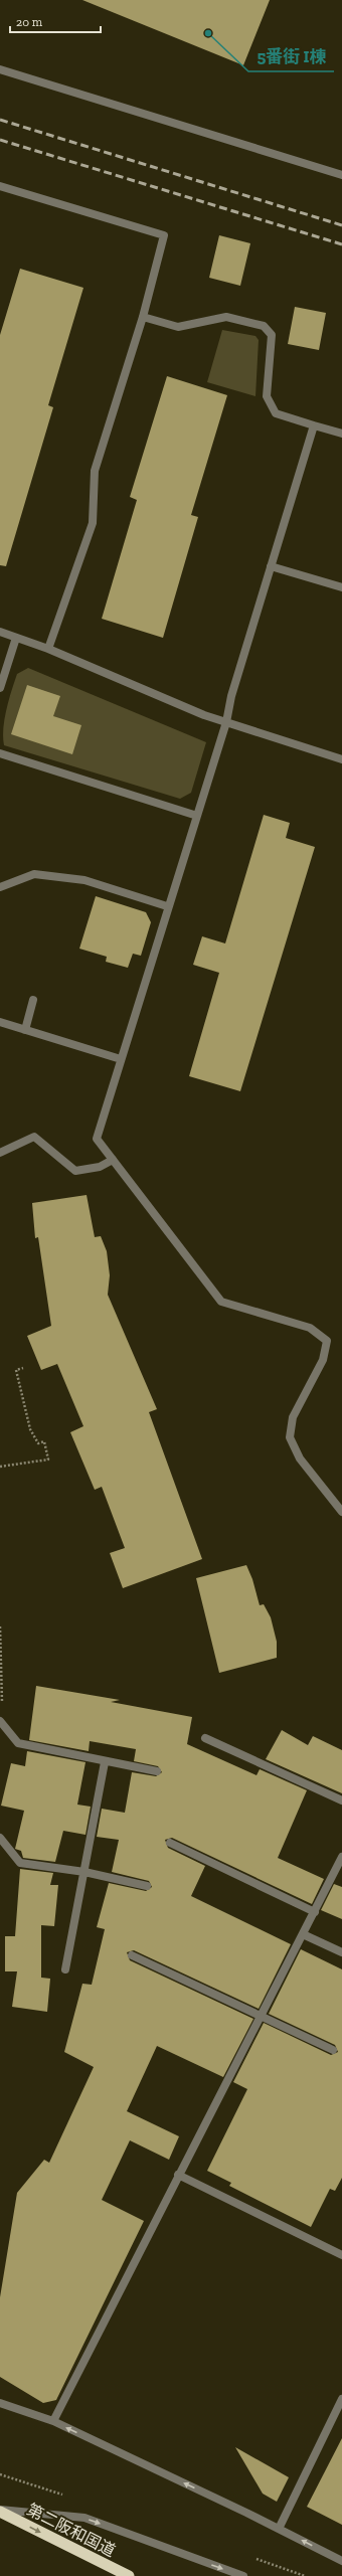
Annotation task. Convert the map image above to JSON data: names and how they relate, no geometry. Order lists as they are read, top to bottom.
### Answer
{
  "streets": {
    "highway": ["第二阪和国道"]
  },
  "one_way": ["第二阪和国道"],
  "places": ["5番街 I棟"],
  "scale_bar": "20 m"
}
